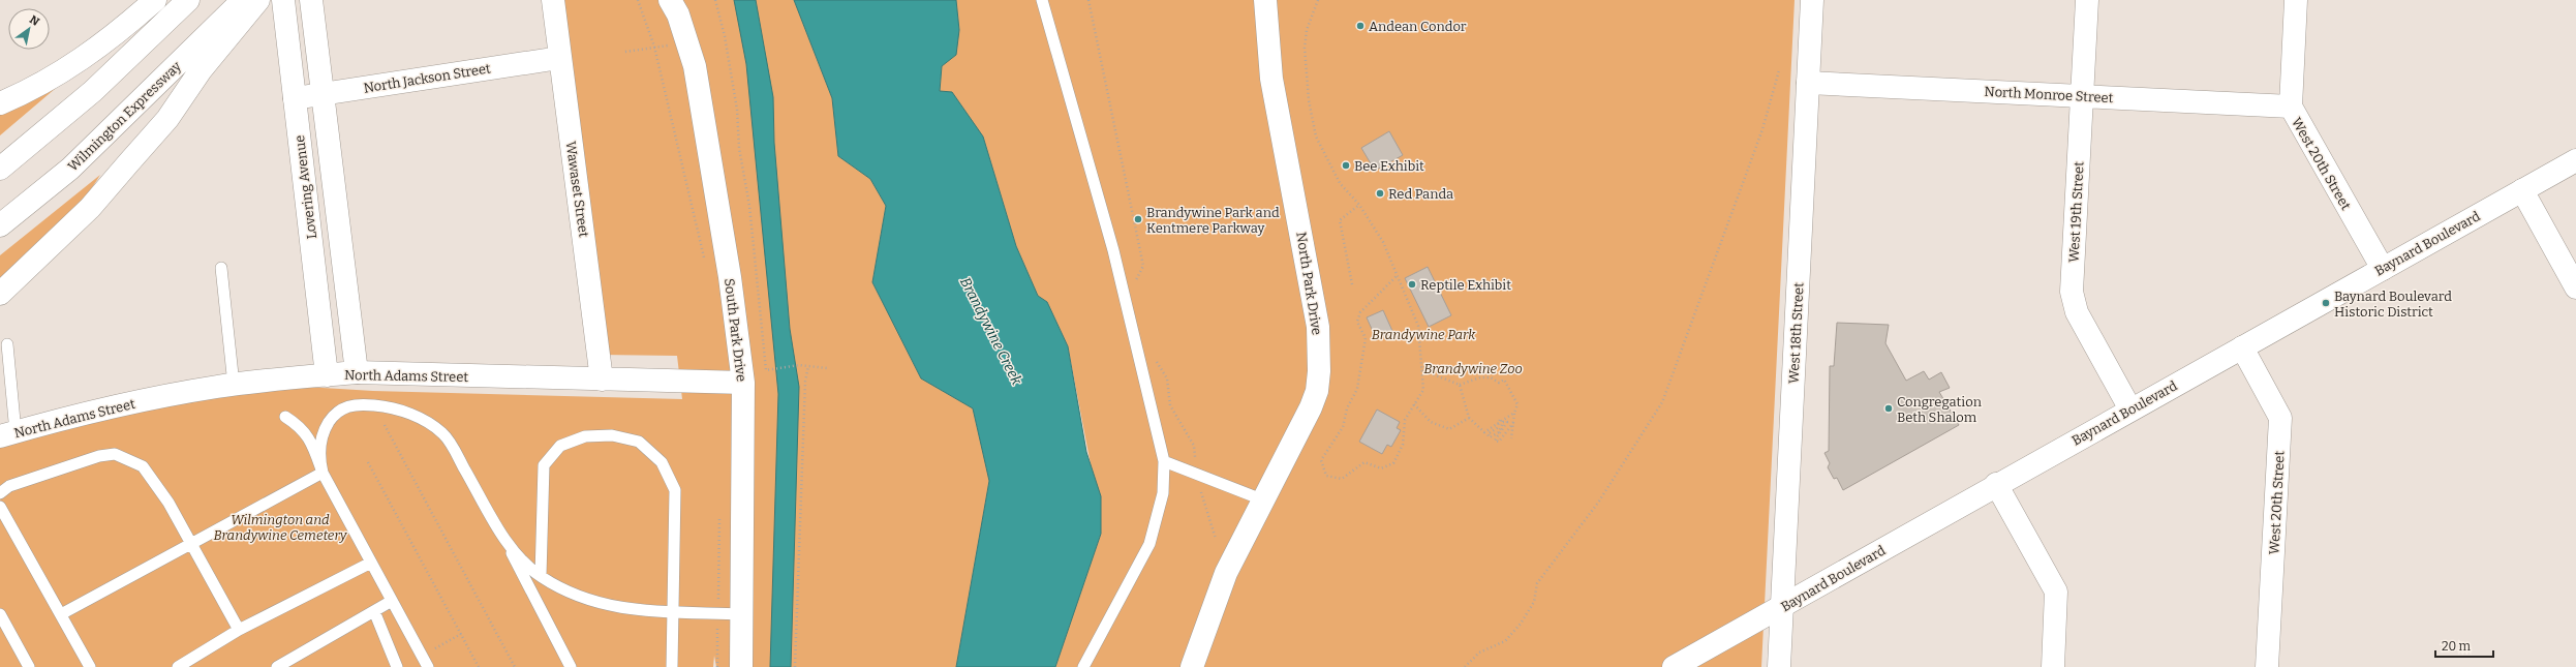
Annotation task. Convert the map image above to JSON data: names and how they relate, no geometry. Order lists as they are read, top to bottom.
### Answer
{
  "streets": {
    "main road": [
      "North Jackson Street",
      "North Monroe Street",
      "Wilmington Expressway",
      "West 20th Street",
      "Lovering Avenue",
      "Wawaset Street",
      "West 19th Street",
      "Baynard Boulevard",
      "North Park Drive",
      "South Park Drive",
      "West 18th Street",
      "North Adams Street"
    ]
  },
  "crossings": [
    ["North Jackson Street", "Lovering Avenue"],
    ["North Jackson Street", "Wawaset Street"],
    ["North Monroe Street", "West 20th Street"],
    ["North Monroe Street", "West 19th Street"],
    ["North Monroe Street", "West 18th Street"],
    ["West 20th Street", "Baynard Boulevard"],
    ["Lovering Avenue", "North Adams Street"],
    ["Wawaset Street", "North Adams Street"],
    ["West 19th Street", "Baynard Boulevard"],
    ["Baynard Boulevard", "West 18th Street"],
    ["South Park Drive", "North Adams Street"]
  ],
  "water": ["Brandywine Creek"],
  "parks": ["Brandywine Park", "Brandywine Zoo", "Wilmington and Brandywine Cemetery"],
  "places": [
    "Andean Condor",
    "Bee Exhibit",
    "Red Panda",
    "Brandywine Park and Kentmere Parkway",
    "Reptile Exhibit",
    "Baynard Boulevard Historic District",
    "Congregation Beth Shalom"
  ],
  "scale_bar": "20 m",
  "north": "top right"
}
